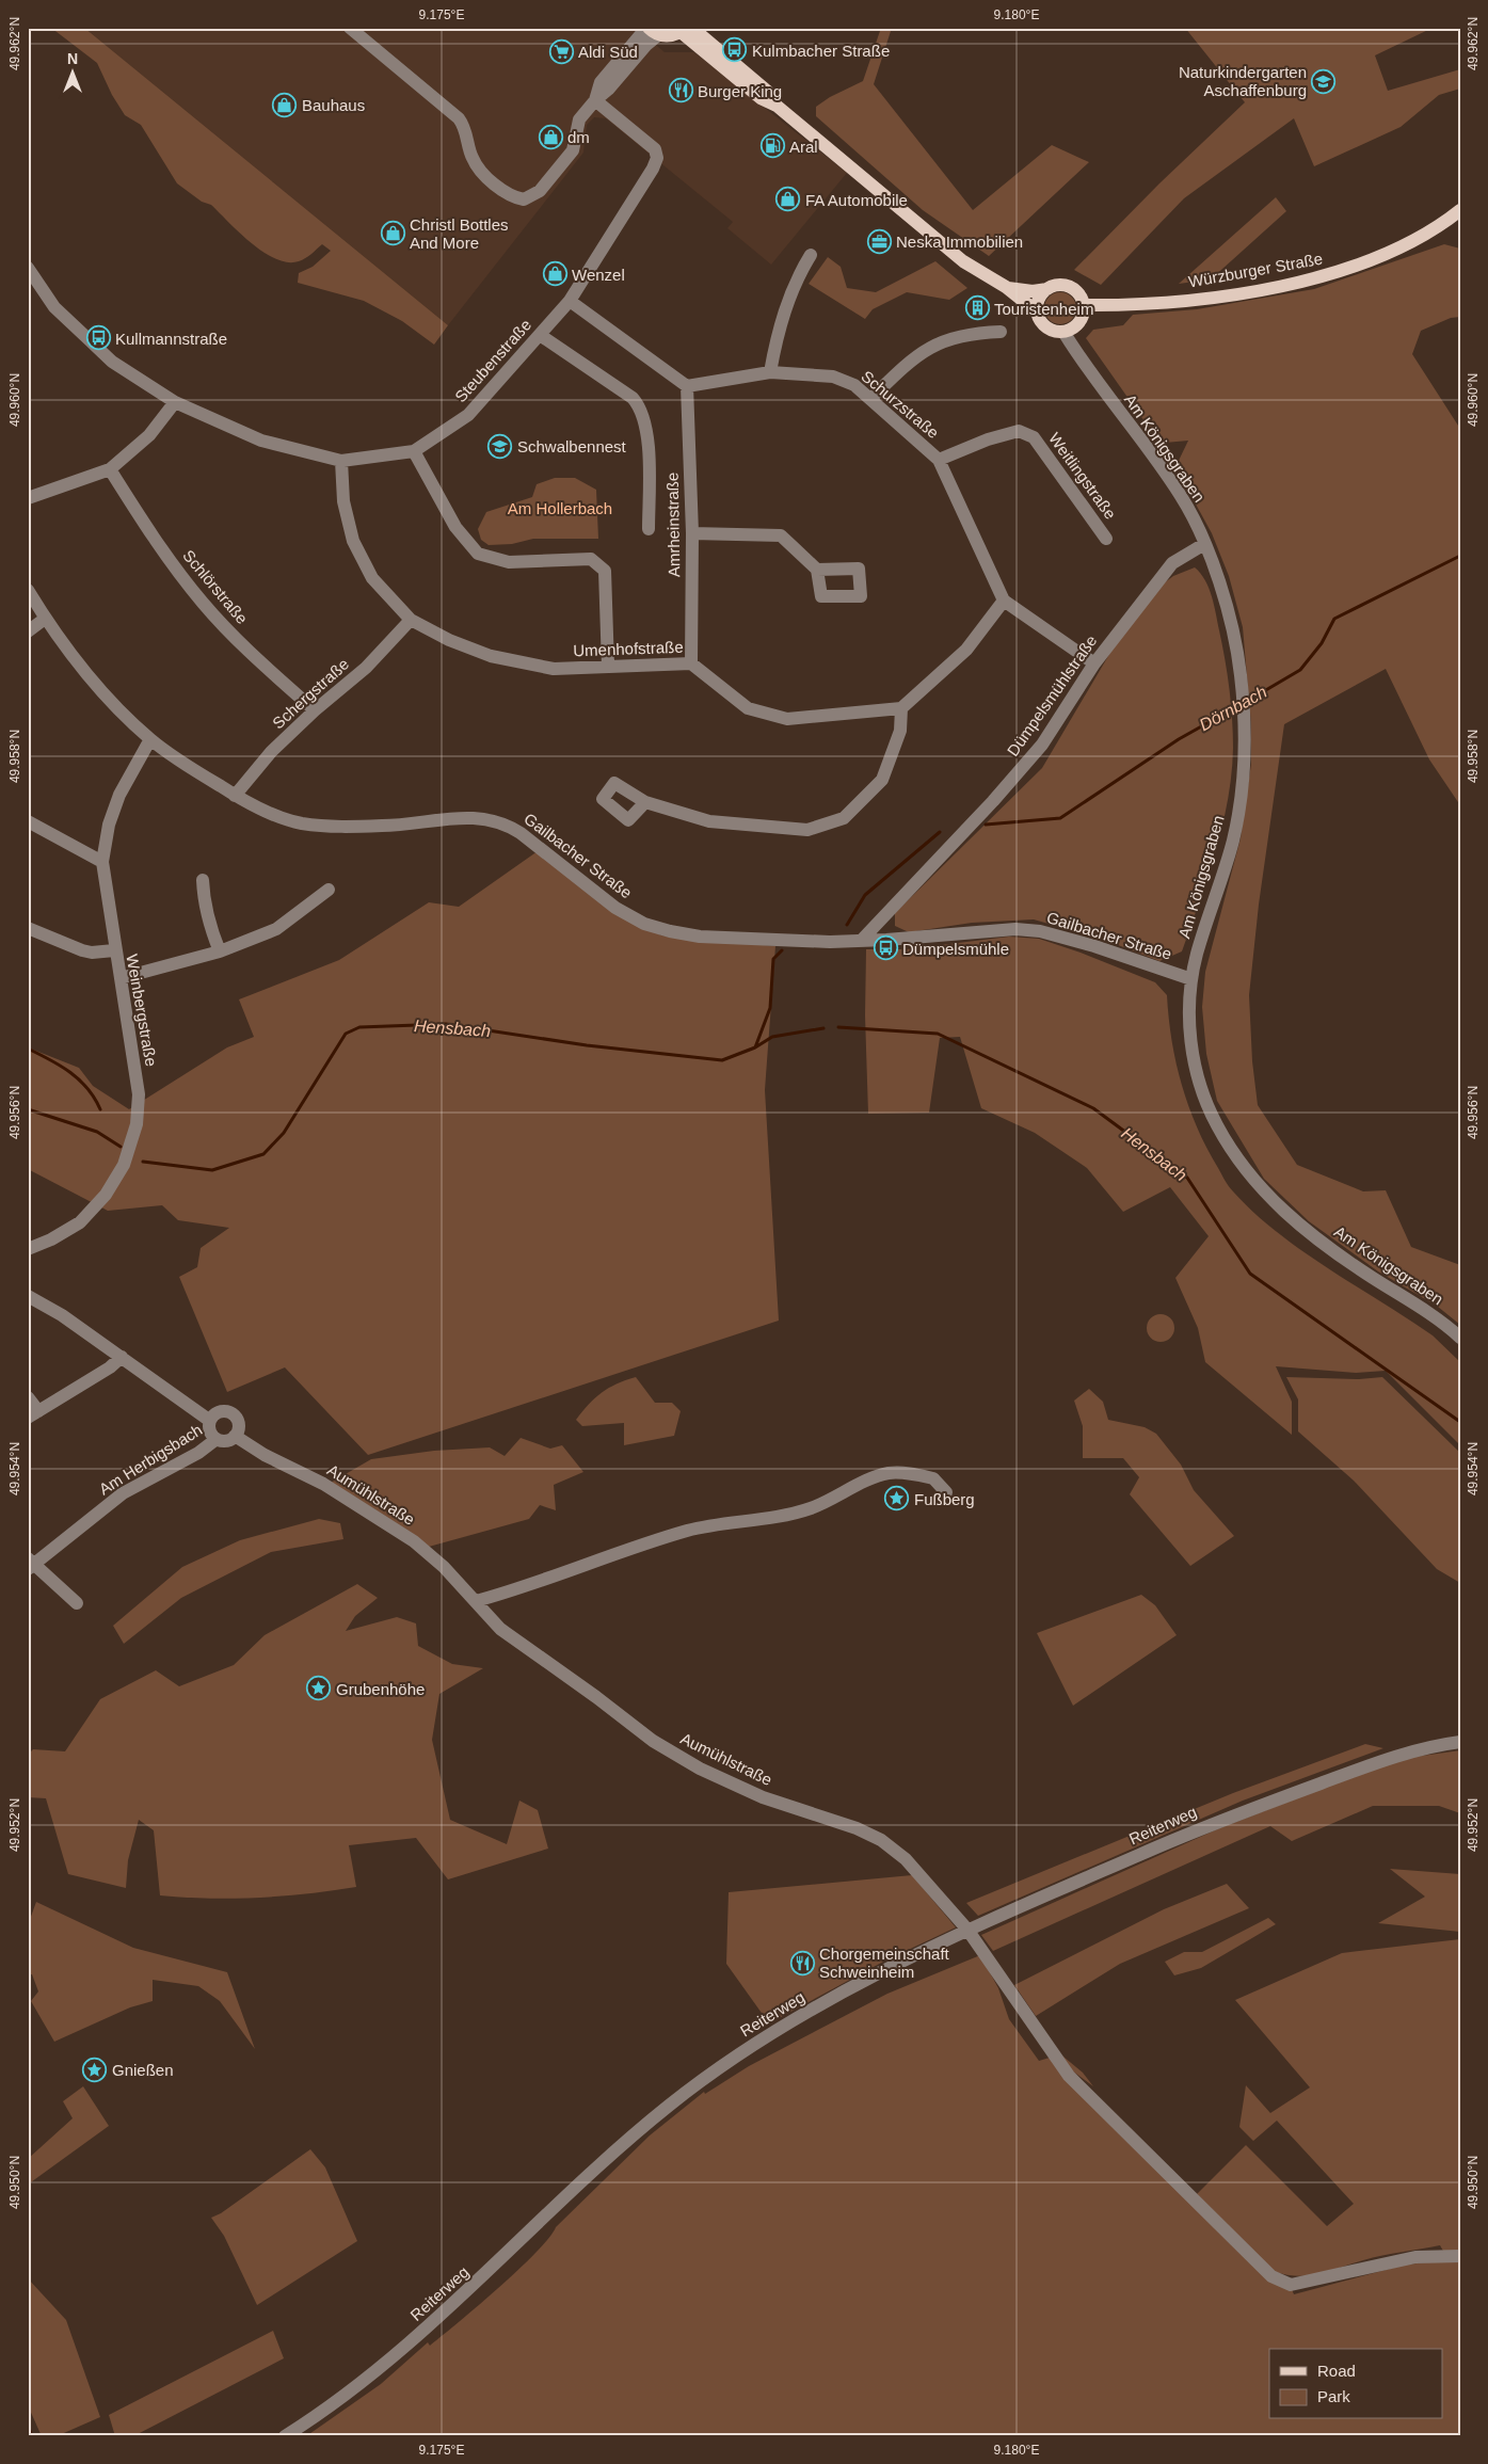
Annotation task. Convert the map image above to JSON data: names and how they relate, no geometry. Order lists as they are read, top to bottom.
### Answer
{
  "streets": {
    "main road": ["Würzburger Straße"],
    "street": [
      "Steubenstraße",
      "Schurzstraße",
      "Am Königsgraben",
      "Weitlingstraße",
      "Amrheinstraße",
      "Schlörstraße",
      "Umenhofstraße",
      "Schergstraße",
      "Dümpelsmühlstraße",
      "Gailbacher Straße",
      "Weinbergstraße",
      "Am Herbigsbach",
      "Aumühlstraße",
      "Reiterweg"
    ]
  },
  "crossings": [
    ["Würzburger Straße", "Am Königsgraben"],
    ["Steubenstraße", "Umenhofstraße"],
    ["Schurzstraße", "Weitlingstraße"],
    ["Schurzstraße", "Amrheinstraße"],
    ["Am Königsgraben", "Dümpelsmühlstraße"],
    ["Am Königsgraben", "Gailbacher Straße"],
    ["Amrheinstraße", "Umenhofstraße"],
    ["Schlörstraße", "Schergstraße"],
    ["Umenhofstraße", "Schergstraße"],
    ["Schergstraße", "Gailbacher Straße"],
    ["Dümpelsmühlstraße", "Gailbacher Straße"],
    ["Gailbacher Straße", "Weinbergstraße"],
    ["Am Herbigsbach", "Aumühlstraße"],
    ["Aumühlstraße", "Reiterweg"]
  ],
  "water": ["Dörnbach", "Hensbach"],
  "parks": ["Am Hollerbach"],
  "places": {
    "bus stop": ["Kulmbacher Straße", "Kullmannstraße", "Dümpelsmühle"],
    "supermarket": ["Aldi Süd"],
    "school or university": ["Naturkindergarten Aschaffenburg", "Schwalbennest"],
    "restaurant": ["Burger King", "Chorgemeinschaft Schweinheim"],
    "shop": [
      "Bauhaus",
      "dm",
      "FA Automobile",
      "Christl Bottles And More",
      "Wenzel"
    ],
    "fuel station": ["Aral"],
    "office": ["Neska Immobilien"],
    "building": ["Touristenheim"],
    "place": ["Fußberg", "Grubenhöhe", "Gnießen"]
  },
  "legend": ["Road", "Park"],
  "north": "top",
  "coordinates": [
    "9.175°E",
    "9.180°E",
    "49.962°N",
    "49.960°N",
    "49.958°N",
    "49.956°N",
    "49.954°N",
    "49.952°N",
    "49.950°N"
  ]
}
